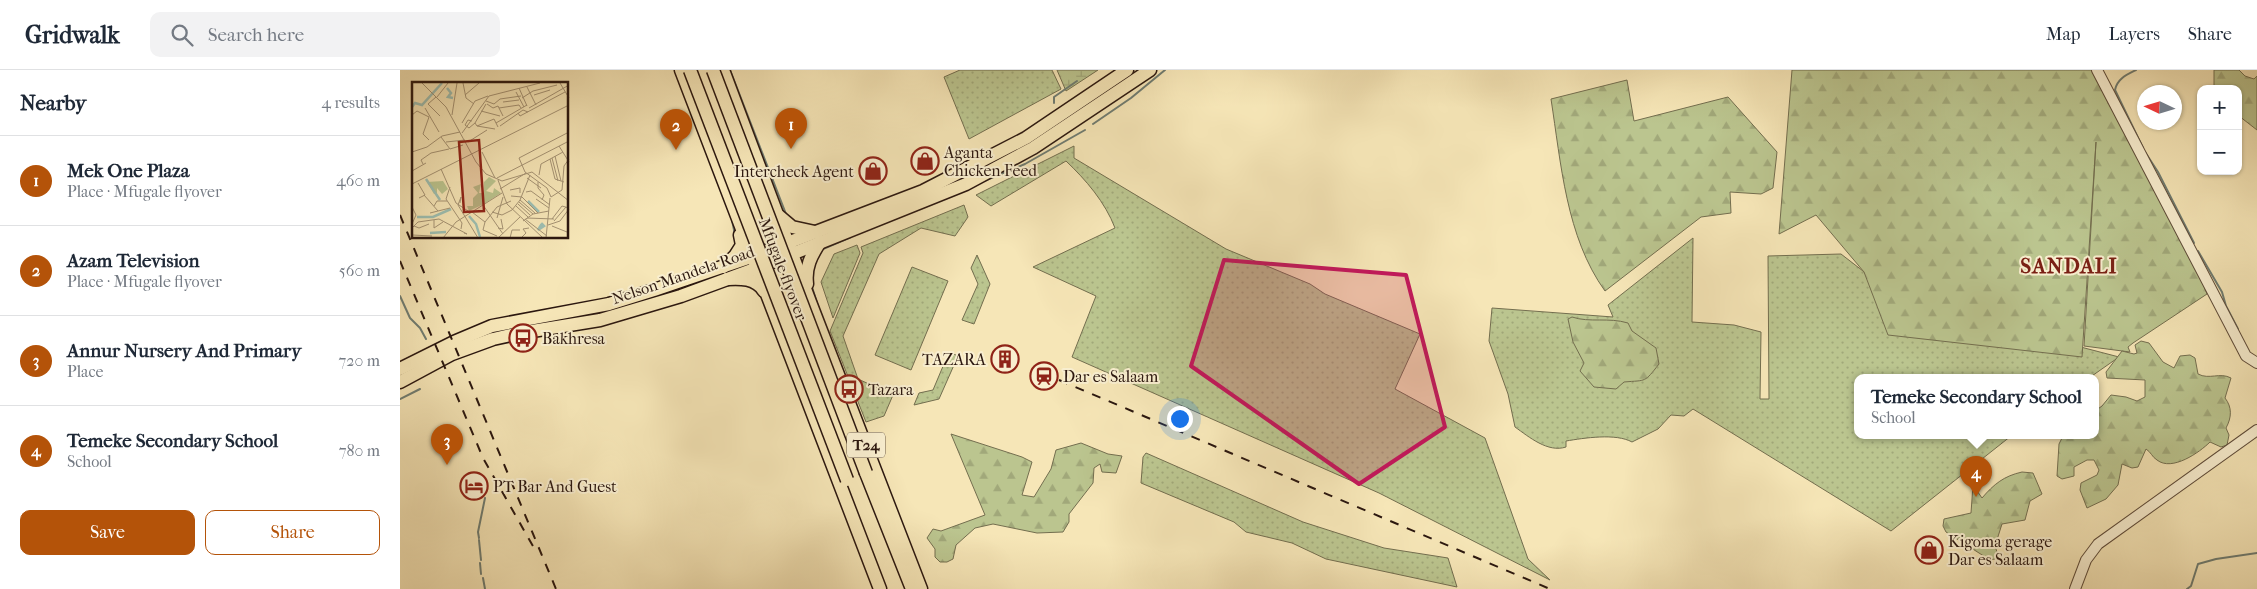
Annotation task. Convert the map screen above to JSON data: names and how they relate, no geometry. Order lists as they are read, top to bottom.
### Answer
{
  "streets": {
    "main road": ["Mfugale flyover", "Nelson Mandela Road", "T24"]
  },
  "crossings": [
    ["Nelson Mandela Road", "T24"]
  ],
  "districts": ["SANDALI"],
  "places": {
    "shop": ["Aganta Chicken Feed", "Intercheck Agent", "Kigoma gerage Dar es Salaam"],
    "bus stop": ["Bakhresa", "Tazara"],
    "building": ["TAZARA"],
    "station": ["Dar es Salaam"],
    "hotel": ["PT Bar And Guest"]
  },
  "north": "left",
  "page": {
    "header": "Gridwalk",
    "search": "Search here",
    "nav": ["Map", "Layers", "Share"],
    "heading": ["Nearby", "4 results"],
    "map_buttons": ["+", "−"],
    "pins": [
      "1",
      "2",
      "3",
      "4"
    ],
    "list": [
      {
        "mark": "1",
        "name": "Mek One Plaza",
        "note": "Place · Mfugale flyover",
        "value": "460 m"
      },
      {
        "mark": "2",
        "name": "Azam Television",
        "note": "Place · Mfugale flyover",
        "value": "560 m"
      },
      {
        "mark": "3",
        "name": "Annur Nursery And Primary",
        "note": "Place",
        "value": "720 m"
      },
      {
        "mark": "4",
        "name": "Temeke Secondary School",
        "note": "School",
        "value": "780 m"
      }
    ],
    "popup": ["Temeke Secondary School", "School"],
    "buttons": ["Save", "Share"]
  }
}
